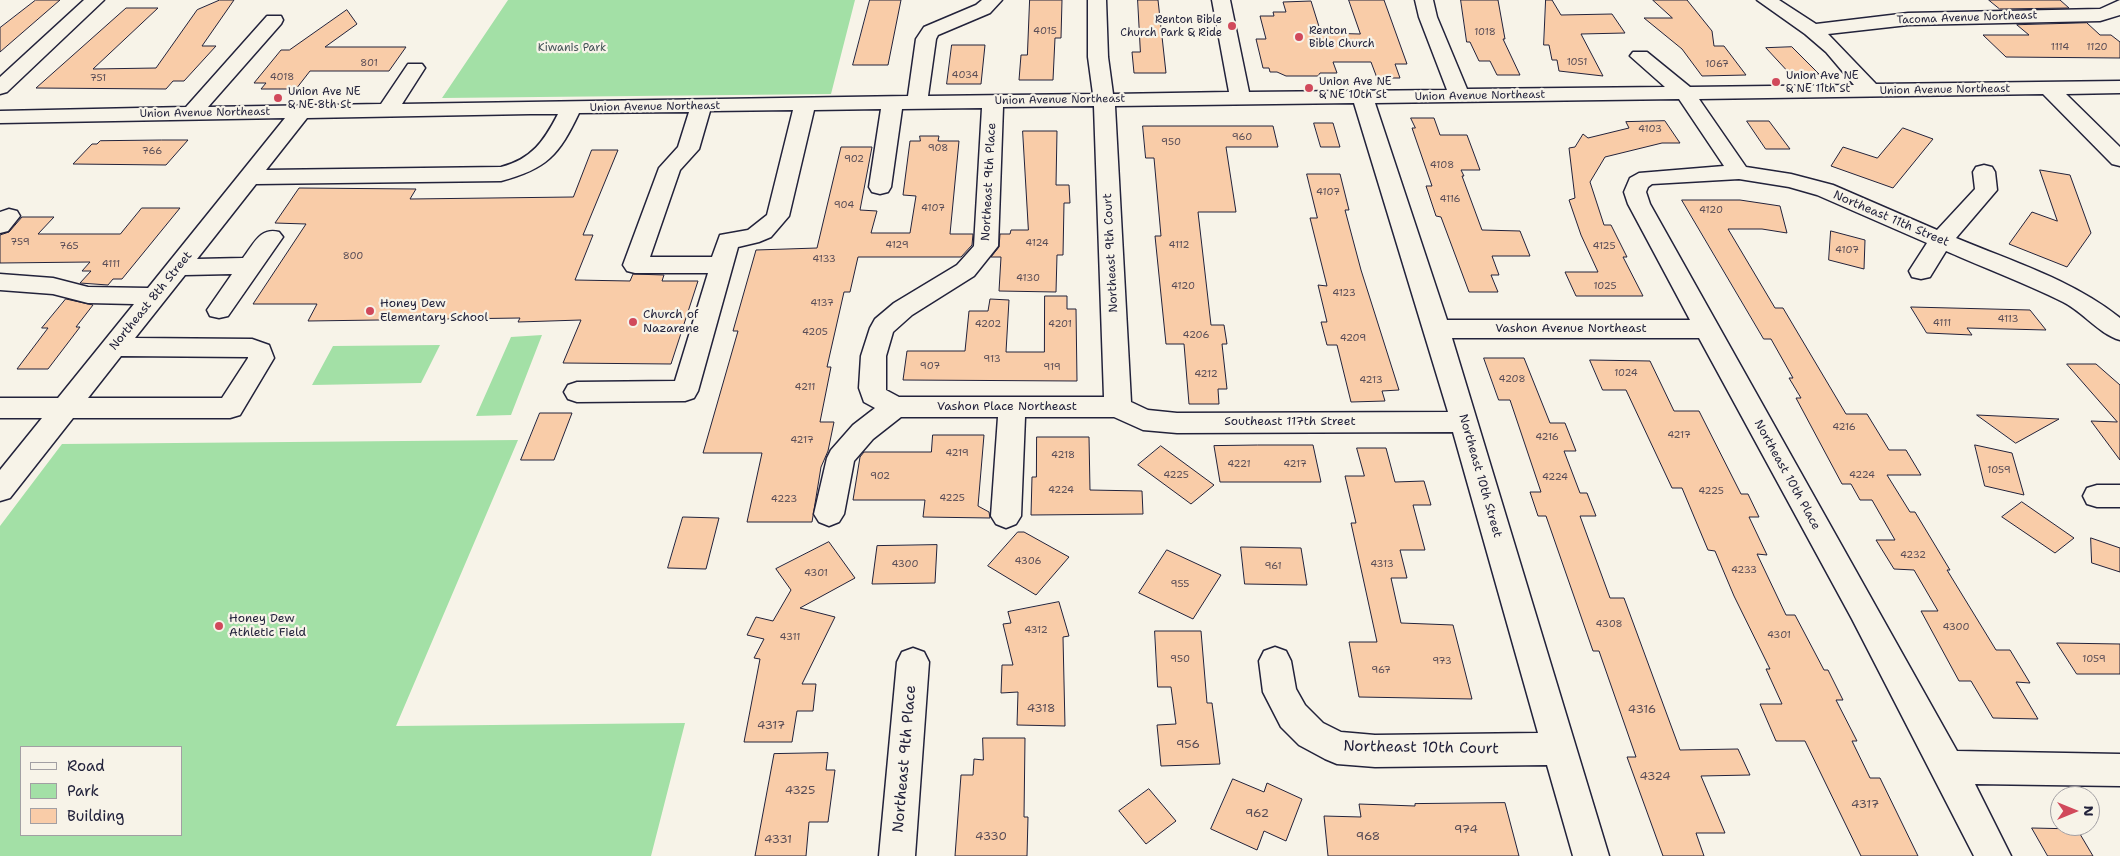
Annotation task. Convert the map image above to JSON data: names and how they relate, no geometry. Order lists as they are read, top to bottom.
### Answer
{
  "streets": {
    "street": [
      "Tacoma Avenue Northeast",
      "Union Avenue Northeast",
      "Northeast 9th Place",
      "Northeast 11th Street",
      "Northeast 9th Court",
      "Northeast 8th Street",
      "Vashon Avenue Northeast",
      "Vashon Place Northeast",
      "Southeast 117th Street",
      "Northeast 10th Place",
      "Northeast 10th Street",
      "Northeast 10th Court"
    ]
  },
  "crossings": [
    ["Union Avenue Northeast", "Northeast 9th Place"],
    ["Union Avenue Northeast", "Northeast 9th Court"],
    ["Union Avenue Northeast", "Northeast 8th Street"],
    ["Union Avenue Northeast", "Northeast 10th Street"],
    ["Northeast 9th Place", "Vashon Place Northeast"],
    ["Northeast 11th Street", "Northeast 10th Place"],
    ["Northeast 9th Court", "Vashon Place Northeast"],
    ["Northeast 9th Court", "Southeast 117th Street"],
    ["Vashon Avenue Northeast", "Northeast 10th Place"],
    ["Vashon Avenue Northeast", "Northeast 10th Street"],
    ["Vashon Place Northeast", "Southeast 117th Street"],
    ["Southeast 117th Street", "Northeast 10th Street"],
    ["Northeast 10th Street", "Northeast 10th Court"]
  ],
  "parks": ["Kiwanis Park"],
  "places": [
    "Renton Bible Church Park & Ride",
    "Renton Bible Church",
    "Union Ave NE & NE 11th St",
    "Union Ave NE & NE 10th St",
    "Union Ave NE & NE 8th St",
    "Honey Dew Elementary School",
    "Church of Nazarene",
    "Honey Dew Athletic Field"
  ],
  "house_numbers": [
    "4015",
    "1018",
    "1114",
    "1120",
    "1051",
    "801",
    "1067",
    "4034",
    "4018",
    "751",
    "4103",
    "960",
    "950",
    "908",
    "766",
    "902",
    "4108",
    "4107",
    "4116",
    "904",
    "4107",
    "4120",
    "759",
    "4124",
    "4129",
    "4112",
    "765",
    "4125",
    "4107",
    "800",
    "4133",
    "4111",
    "4130",
    "4120",
    "1025",
    "4123",
    "4137",
    "4113",
    "4111",
    "4202",
    "4201",
    "4205",
    "4206",
    "4209",
    "913",
    "907",
    "919",
    "1024",
    "4212",
    "4208",
    "4213",
    "4211",
    "4216",
    "4217",
    "4216",
    "4217",
    "4219",
    "4218",
    "4221",
    "4217",
    "1059",
    "4225",
    "4224",
    "902",
    "4224",
    "4224",
    "4225",
    "4225",
    "4223",
    "4232",
    "4306",
    "4300",
    "4313",
    "961",
    "4233",
    "4301",
    "955",
    "4308",
    "4300",
    "4312",
    "4301",
    "4311",
    "950",
    "1059",
    "973",
    "967",
    "4318",
    "4316",
    "4317",
    "956",
    "4324",
    "4325",
    "4317",
    "962",
    "974",
    "4330",
    "968",
    "4331"
  ],
  "legend": ["Road", "Park", "Building"],
  "north": "right"
}
